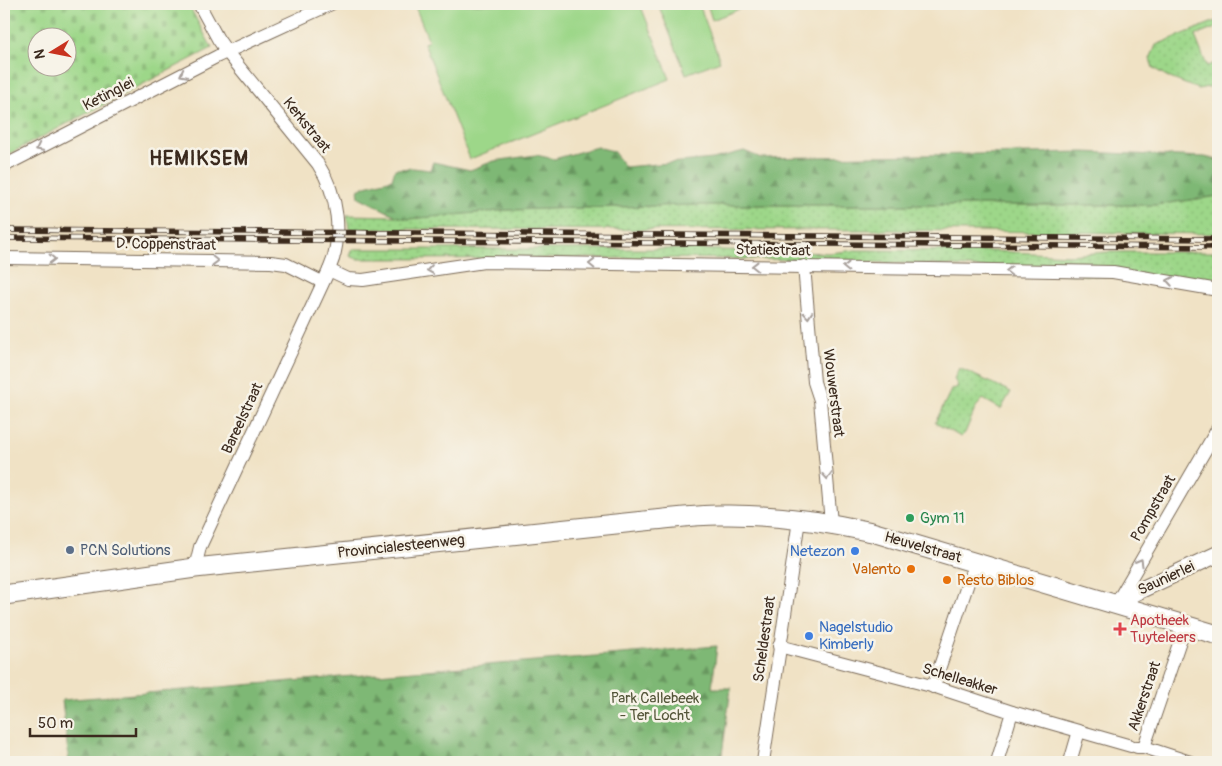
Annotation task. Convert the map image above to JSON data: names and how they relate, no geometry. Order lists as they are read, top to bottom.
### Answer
{
  "streets": {
    "main road": ["Provincialesteenweg", "Heuvelstraat"],
    "street": [
      "Ketinglei",
      "Kerkstraat",
      "D. Coppenstraat",
      "Statiestraat",
      "Wouwerstraat",
      "Bareelstraat",
      "Pompstraat",
      "Saunierlei",
      "Scheldestraat",
      "Schelleakker",
      "Akkerstraat"
    ]
  },
  "crossings": [
    ["Ketinglei", "Kerkstraat"],
    ["Kerkstraat", "D. Coppenstraat"],
    ["Kerkstraat", "Statiestraat"],
    ["Kerkstraat", "Bareelstraat"],
    ["D. Coppenstraat", "Bareelstraat"],
    ["Statiestraat", "Wouwerstraat"],
    ["Wouwerstraat", "Heuvelstraat"],
    ["Bareelstraat", "Provincialesteenweg"],
    ["Pompstraat", "Heuvelstraat"],
    ["Pompstraat", "Saunierlei"],
    ["Provincialesteenweg", "Heuvelstraat"],
    ["Provincialesteenweg", "Scheldestraat"],
    ["Heuvelstraat", "Saunierlei"],
    ["Heuvelstraat", "Scheldestraat"],
    ["Heuvelstraat", "Akkerstraat"],
    ["Scheldestraat", "Schelleakker"],
    ["Schelleakker", "Akkerstraat"]
  ],
  "one_way": [
    "Ketinglei",
    "D. Coppenstraat",
    "Statiestraat",
    "Wouwerstraat",
    "Pompstraat"
  ],
  "districts": ["HEMIKSEM"],
  "parks": ["Park Callebeek - Ter Locht"],
  "places": {
    "other": [
      "Gym 11",
      "PCN Solutions",
      "Netezon",
      "Valento",
      "Resto Biblos",
      "Nagelstudio Kimberly"
    ],
    "health": ["Apotheek Tuyteleers"]
  },
  "scale_bar": "50 m",
  "north": "left"
}
